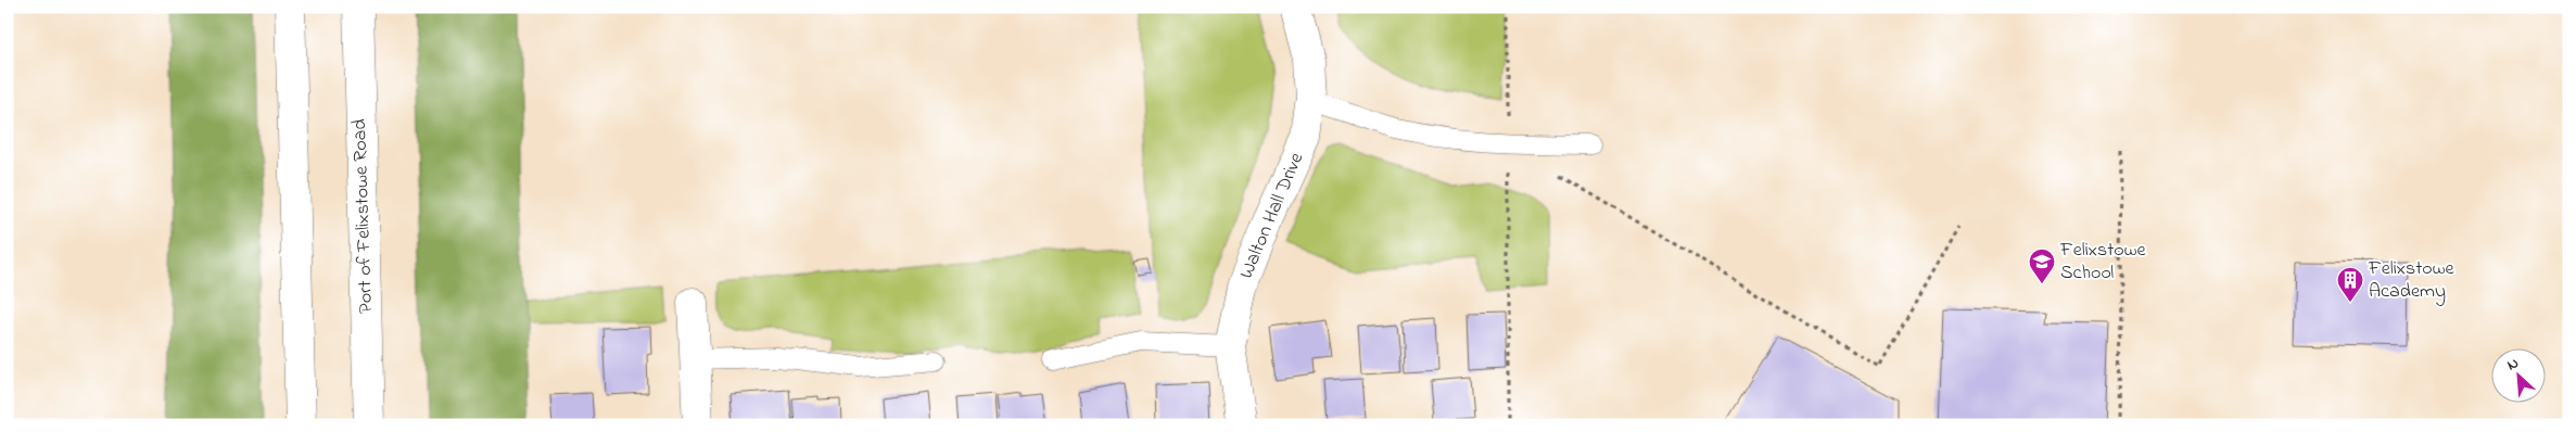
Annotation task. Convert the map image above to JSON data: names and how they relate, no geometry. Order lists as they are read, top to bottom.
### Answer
{
  "streets": {
    "main road": ["Port of Felixstowe Road", "Walton Hall Drive"]
  },
  "places": {
    "school or university": ["Felixstowe School"],
    "building": ["Felixstowe Academy"]
  },
  "north": "top left"
}
